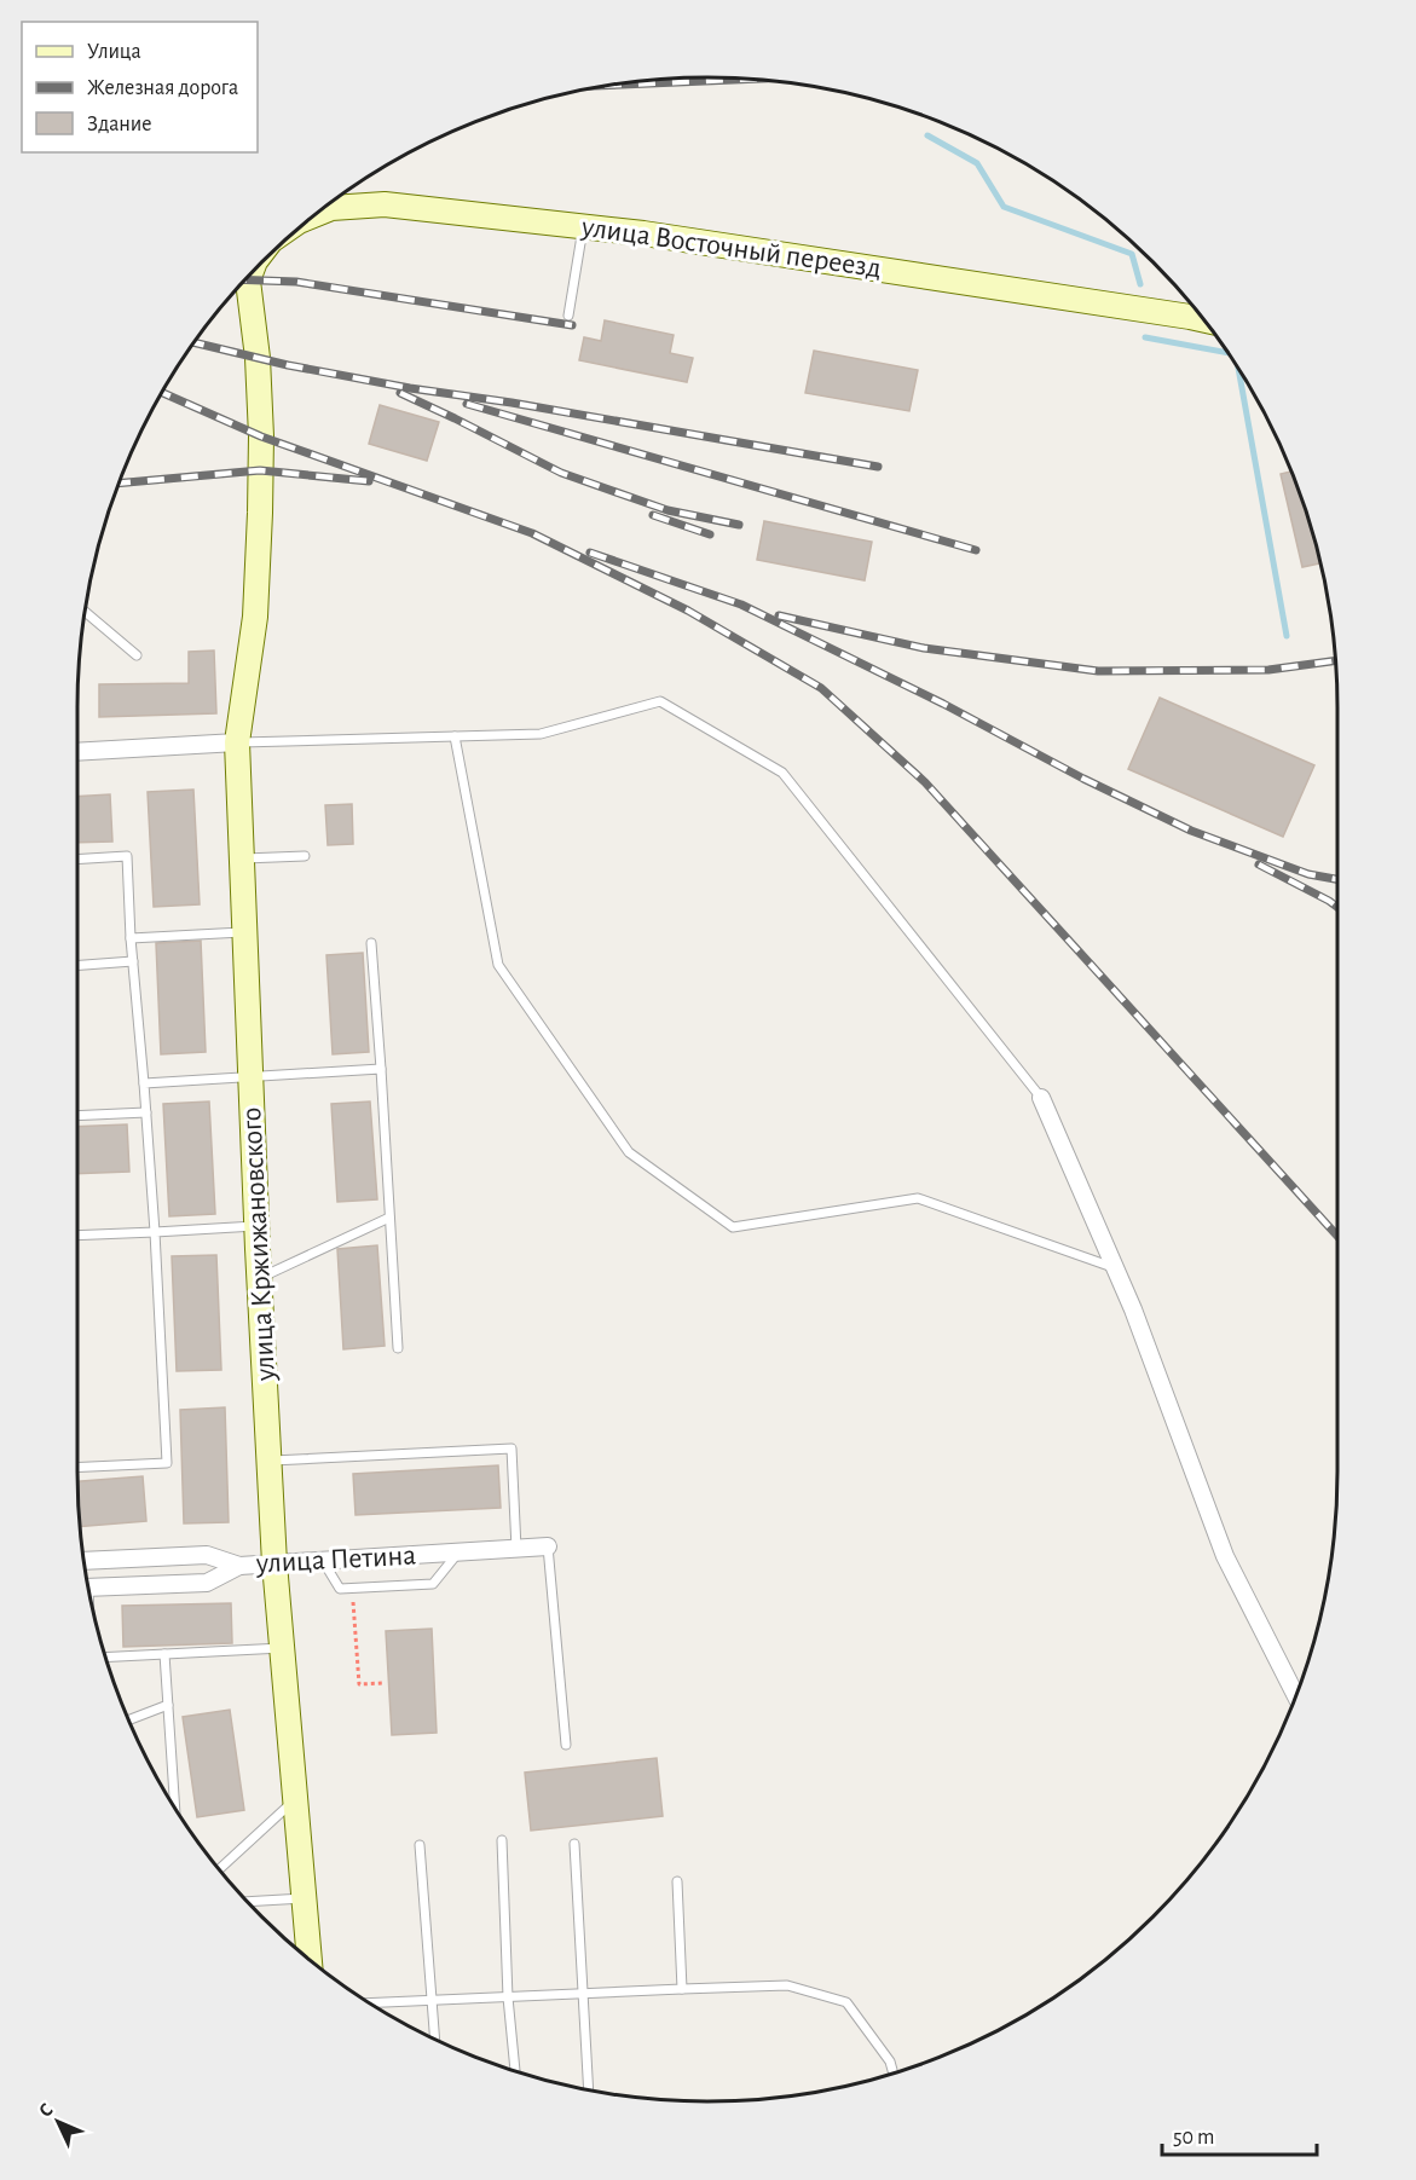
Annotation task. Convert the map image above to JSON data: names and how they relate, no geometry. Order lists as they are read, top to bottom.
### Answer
{
  "streets": {
    "street": ["улица Восточный переезд", "улица Кржижановского", "улица Петина"]
  },
  "crossings": [
    ["улица Кржижановского", "улица Петина"]
  ],
  "legend": ["Улица", "Железная дорога", "Здание"],
  "scale_bar": "50 m",
  "north": "top left"
}
